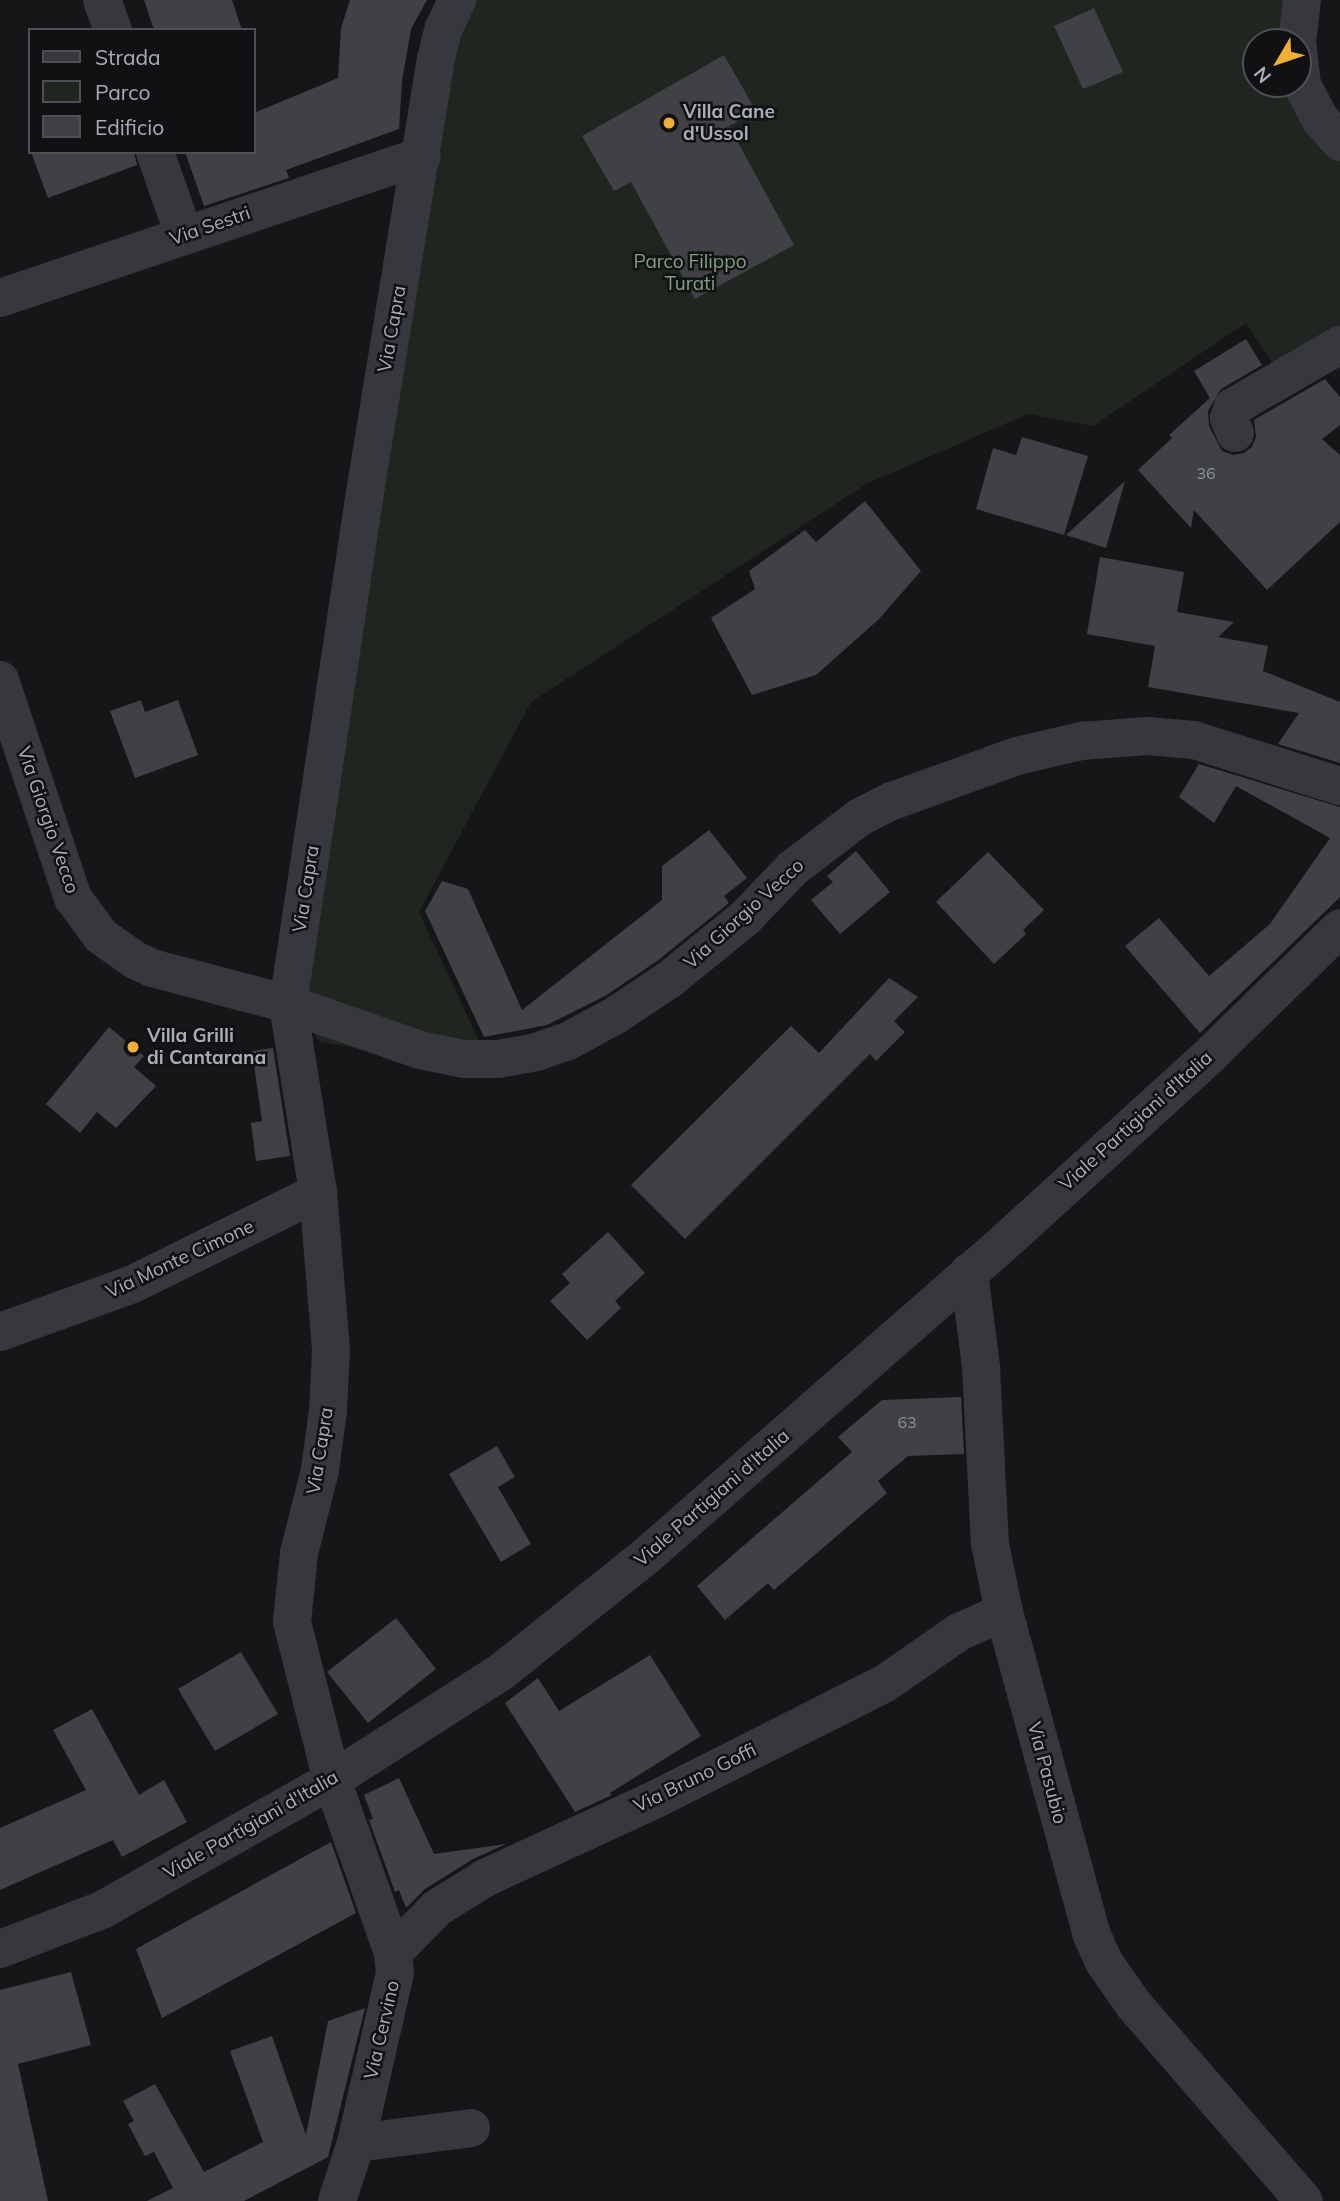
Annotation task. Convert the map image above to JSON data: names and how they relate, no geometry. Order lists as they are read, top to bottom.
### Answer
{
  "streets": {
    "street": [
      "Via Sestri",
      "Via Capra",
      "Via Giorgio Vecco",
      "Viale Partigiani d'Italia",
      "Via Monte Cimone",
      "Via Pasubio",
      "Via Bruno Goffi",
      "Via Cervino"
    ]
  },
  "crossings": [
    ["Via Sestri", "Via Capra"],
    ["Via Capra", "Via Giorgio Vecco"],
    ["Via Capra", "Viale Partigiani d'Italia"],
    ["Via Capra", "Via Monte Cimone"],
    ["Via Capra", "Via Cervino"],
    ["Viale Partigiani d'Italia", "Via Pasubio"],
    ["Viale Partigiani d'Italia", "Via Cervino"],
    ["Via Pasubio", "Via Bruno Goffi"],
    ["Via Bruno Goffi", "Via Cervino"]
  ],
  "parks": ["Parco Filippo Turati"],
  "places": ["Villa Cane d'Ussol", "Villa Grilli di Cantarana"],
  "house_numbers": ["36", "63"],
  "legend": ["Strada", "Parco", "Edificio"],
  "north": "bottom left"
}
